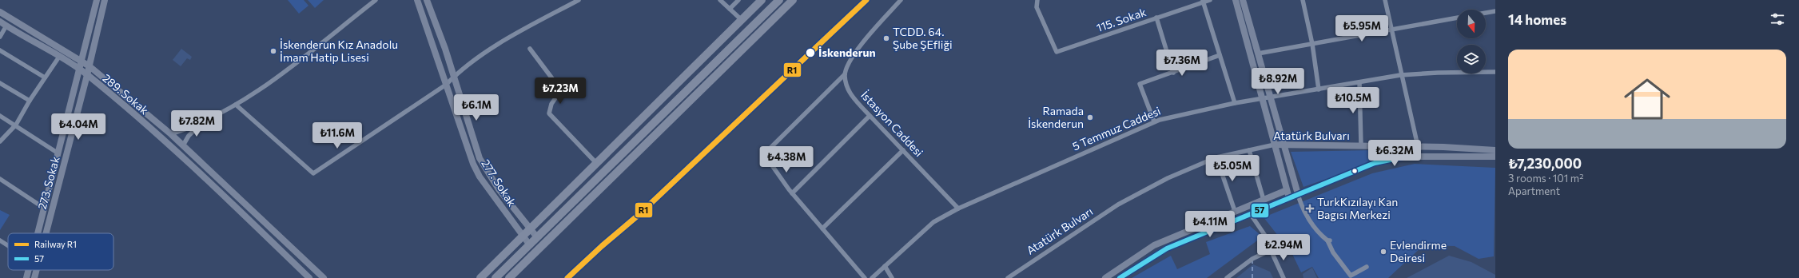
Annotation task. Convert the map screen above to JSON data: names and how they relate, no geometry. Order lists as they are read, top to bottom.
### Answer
{
  "streets": {
    "street": [
      "115. Sokak",
      "289. Sokak",
      "İstasyon Caddesi",
      "5 Temmuz Caddesi",
      "Atatürk Bulvarı",
      "273. Sokak",
      "277. Sokak"
    ]
  },
  "crossings": [
    ["289. Sokak", "273. Sokak"],
    ["İstasyon Caddesi", "5 Temmuz Caddesi"]
  ],
  "places": {
    "other": [
      "TCDD. 64. Şube ŞEfliği",
      "İskenderun Kız Anadolu İmam Hatip Lisesi",
      "İskenderun",
      "Ramada İskenderun",
      "Evlendirme Deiresi"
    ],
    "health": ["TurkKızılayı Kan Bagısı Merkezi"]
  },
  "lines": ["rail line R1", "transit line 57"],
  "legend": ["Railway R1", "57"],
  "north": "bottom",
  "page": {
    "heading": "14 homes",
    "price": [
      "₺5.95M",
      "₺7.36M",
      "₺8.92M",
      "₺7.23M",
      "₺10.5M",
      "₺6.1M",
      "₺7.82M",
      "₺4.04M",
      "₺11.6M",
      "₺6.32M",
      "₺4.38M",
      "₺5.05M",
      "₺4.11M",
      "₺2.94M"
    ],
    "list": [
      {
        "name": "₺7,230,000",
        "note": "3 rooms · 101 m² · Apartment"
      }
    ]
  }
}
